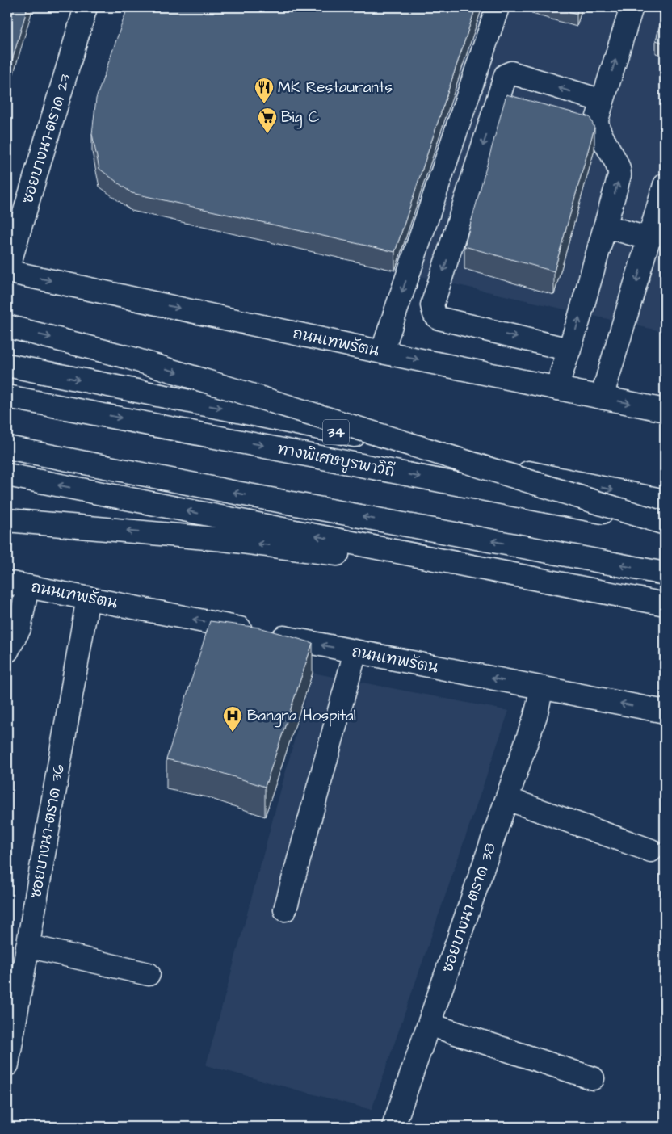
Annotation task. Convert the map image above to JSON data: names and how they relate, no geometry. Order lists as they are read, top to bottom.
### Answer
{
  "streets": {
    "main road": [
      "ซอยบางนา-ตราด 23",
      "ถนนเทพรัตน",
      "34",
      "ทางพิเศษบูรพาวิถี",
      "ซอยบางนา-ตราด 36",
      "ซอยบางนา-ตราด 38"
    ]
  },
  "crossings": [
    ["ซอยบางนา-ตราด 23", "ถนนเทพรัตน"],
    ["ถนนเทพรัตน", "ซอยบางนา-ตราด 36"],
    ["ถนนเทพรัตน", "ซอยบางนา-ตราด 38"]
  ],
  "places": {
    "restaurant": ["MK Restaurants"],
    "supermarket": ["Big C"],
    "hospital": ["Bangna Hospital"]
  }
}
